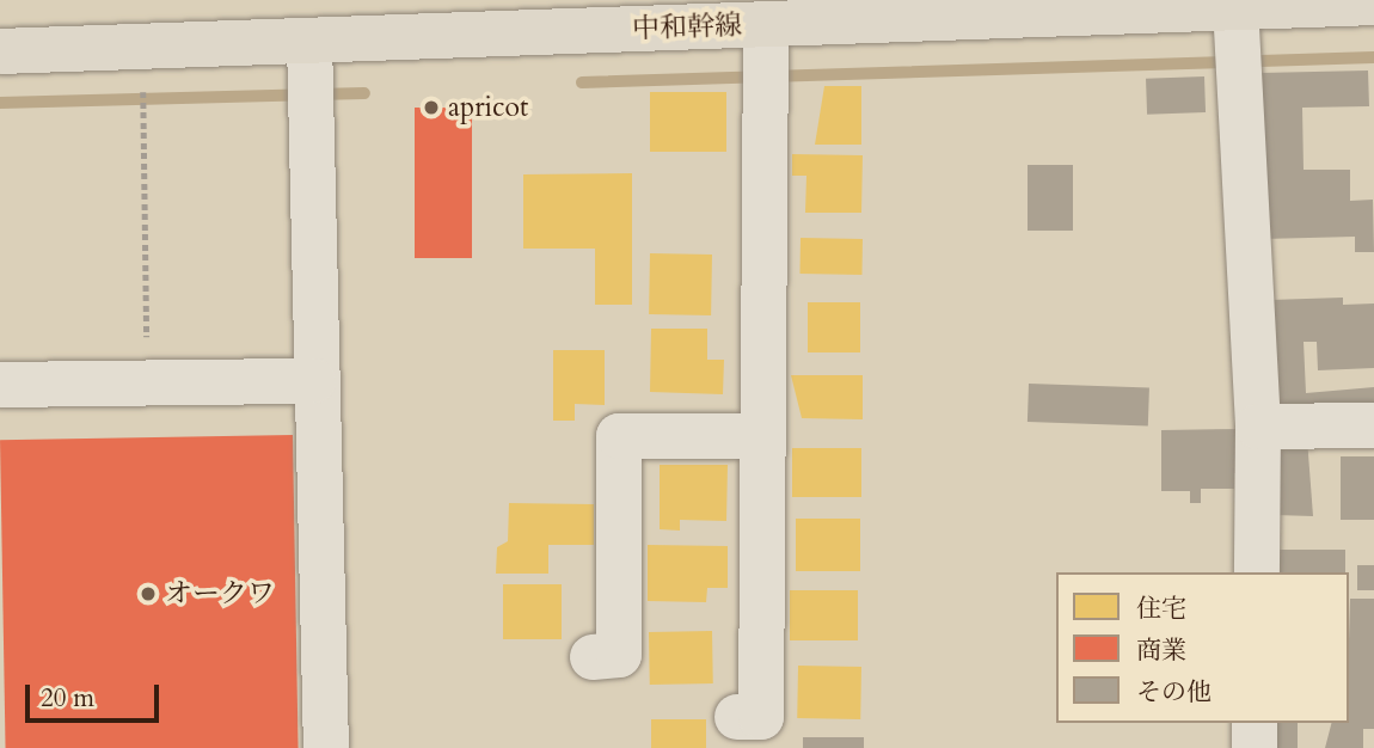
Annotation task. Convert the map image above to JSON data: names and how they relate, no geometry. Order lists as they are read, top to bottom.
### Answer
{
  "streets": {
    "main road": ["中和幹線"]
  },
  "places": ["apricot", "オークワ"],
  "legend": ["住宅", "商業", "その他"],
  "scale_bar": "20 m"
}
